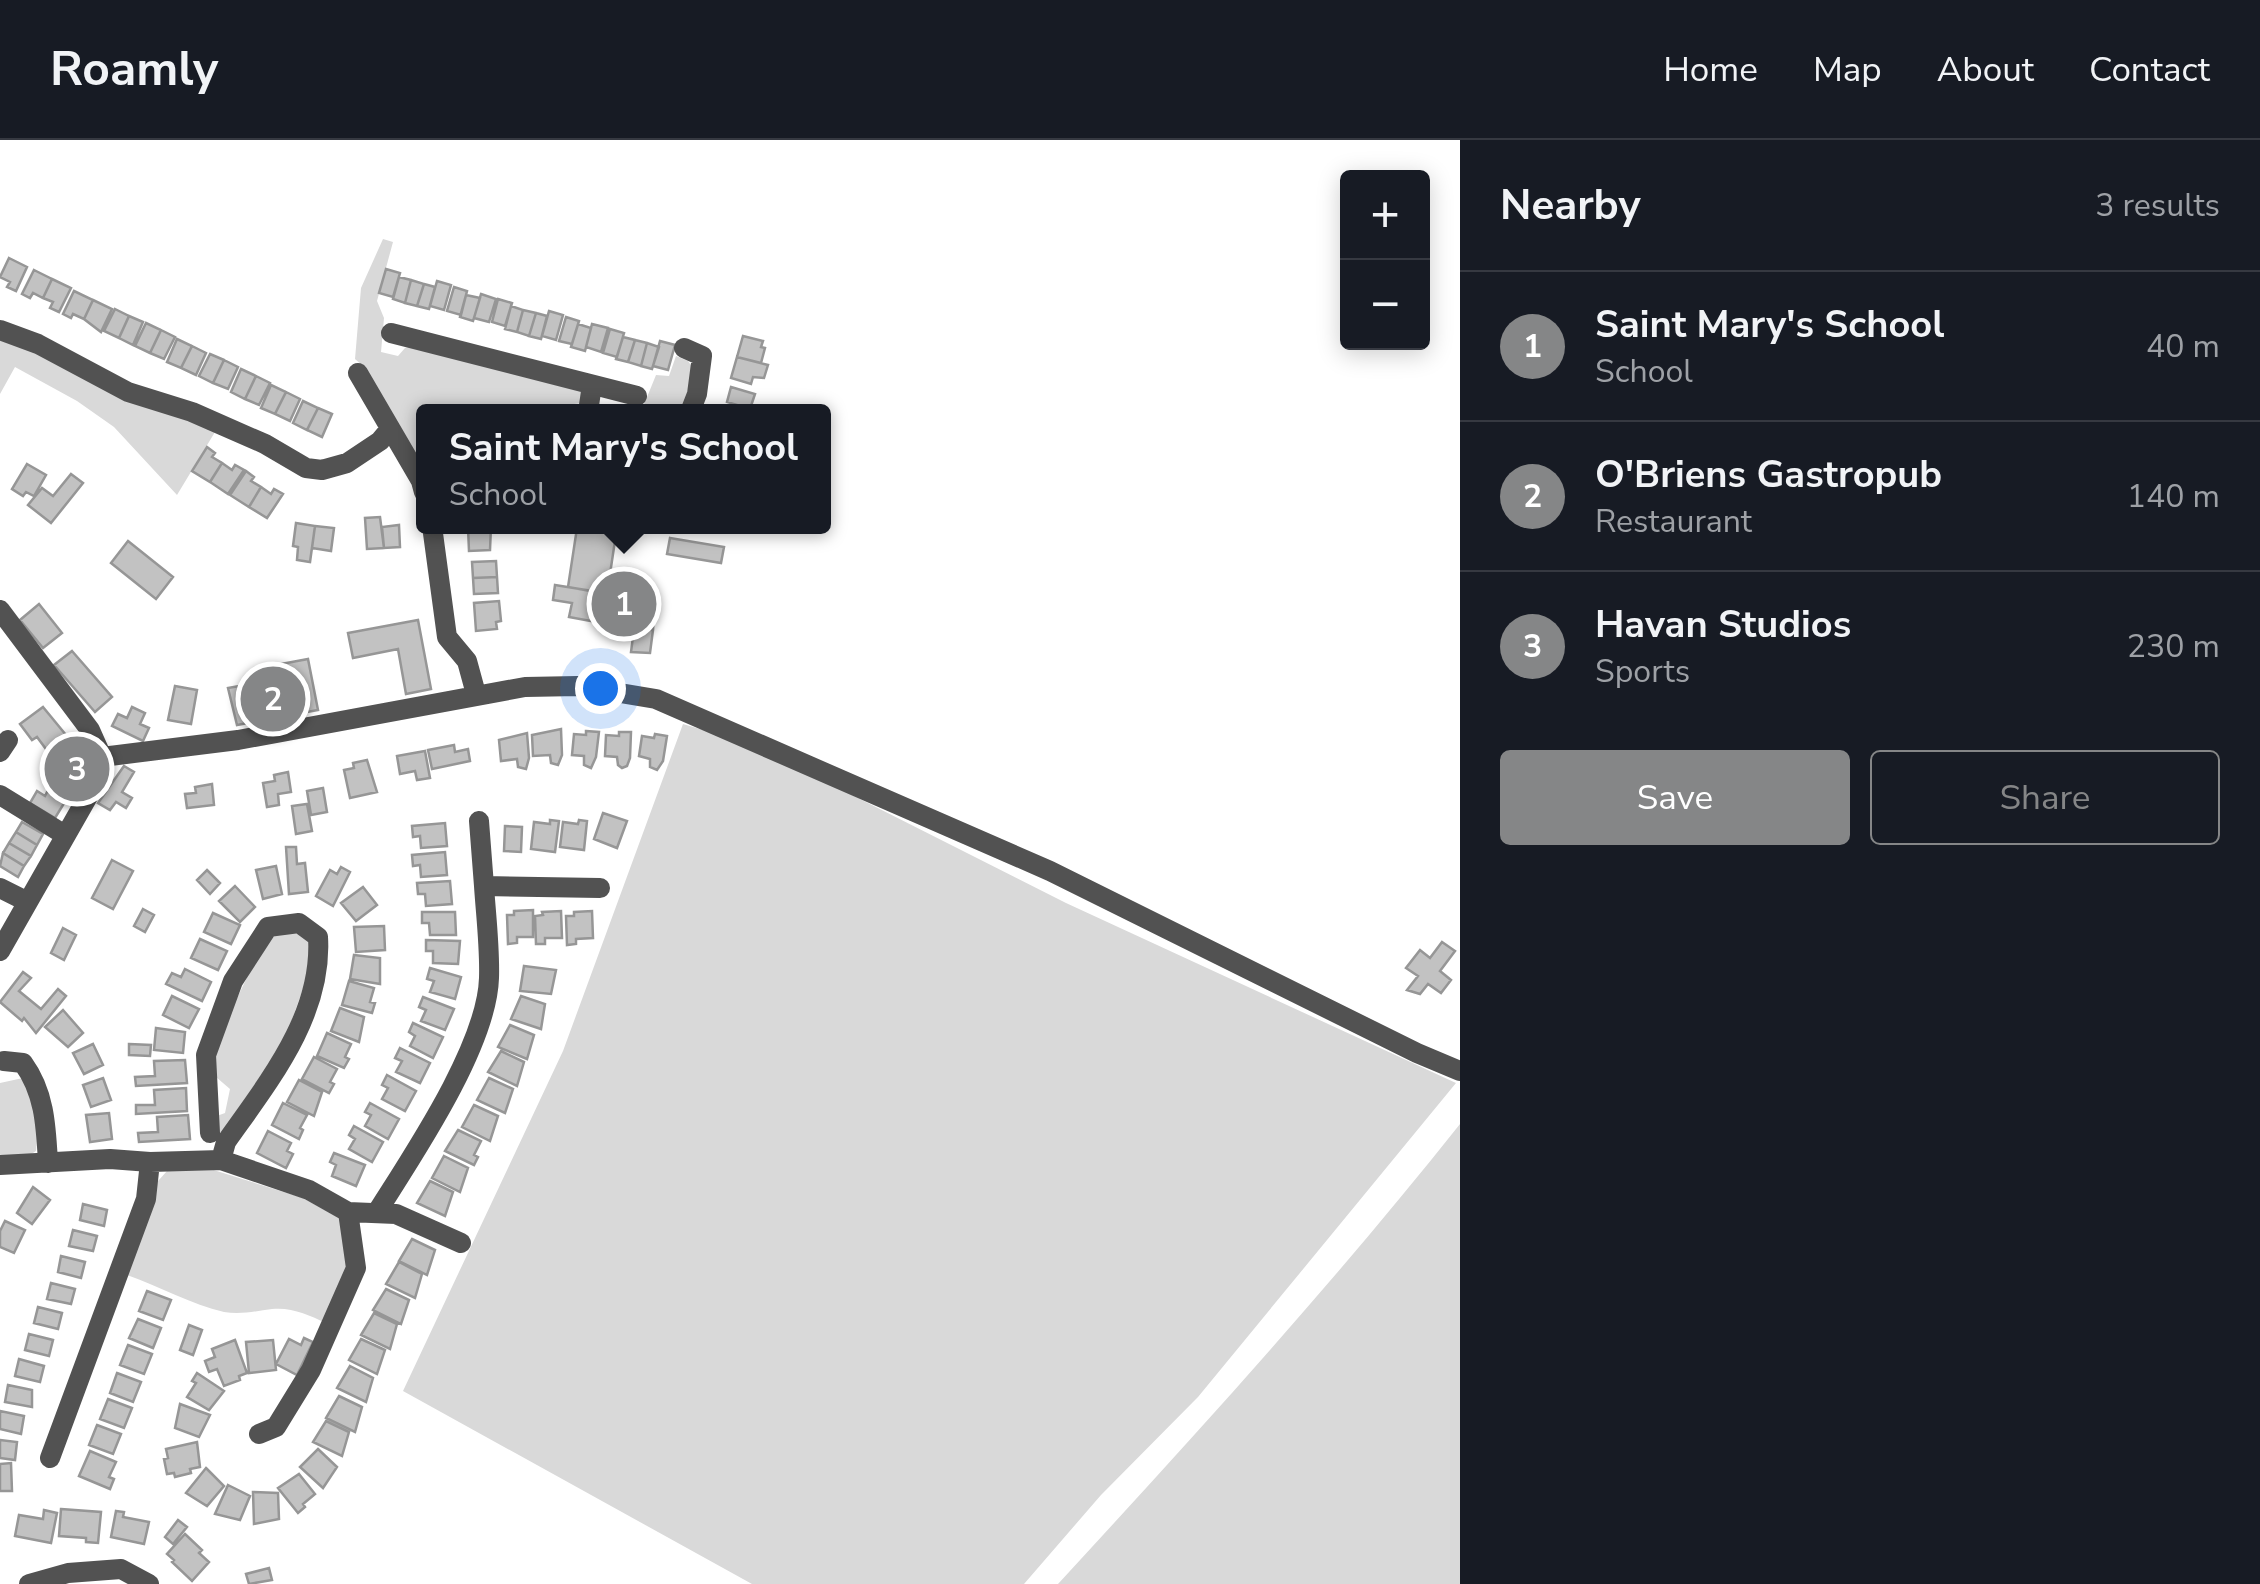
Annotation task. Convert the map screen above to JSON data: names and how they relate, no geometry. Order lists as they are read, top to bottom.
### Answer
{
  "page": {
    "header": "Roamly",
    "nav": [
      "Home",
      "Map",
      "About",
      "Contact"
    ],
    "heading": ["Nearby", "3 results"],
    "map_buttons": ["+", "−"],
    "list": [
      {
        "mark": "1",
        "name": "Saint Mary's School",
        "note": "School",
        "value": "40 m"
      },
      {
        "mark": "2",
        "name": "O'Briens Gastropub",
        "note": "Restaurant",
        "value": "140 m"
      },
      {
        "mark": "3",
        "name": "Havan Studios",
        "note": "Sports",
        "value": "230 m"
      }
    ],
    "popup": ["Saint Mary's School", "School"],
    "pins": ["1", "2", "3"],
    "buttons": ["Save", "Share"]
  }
}
